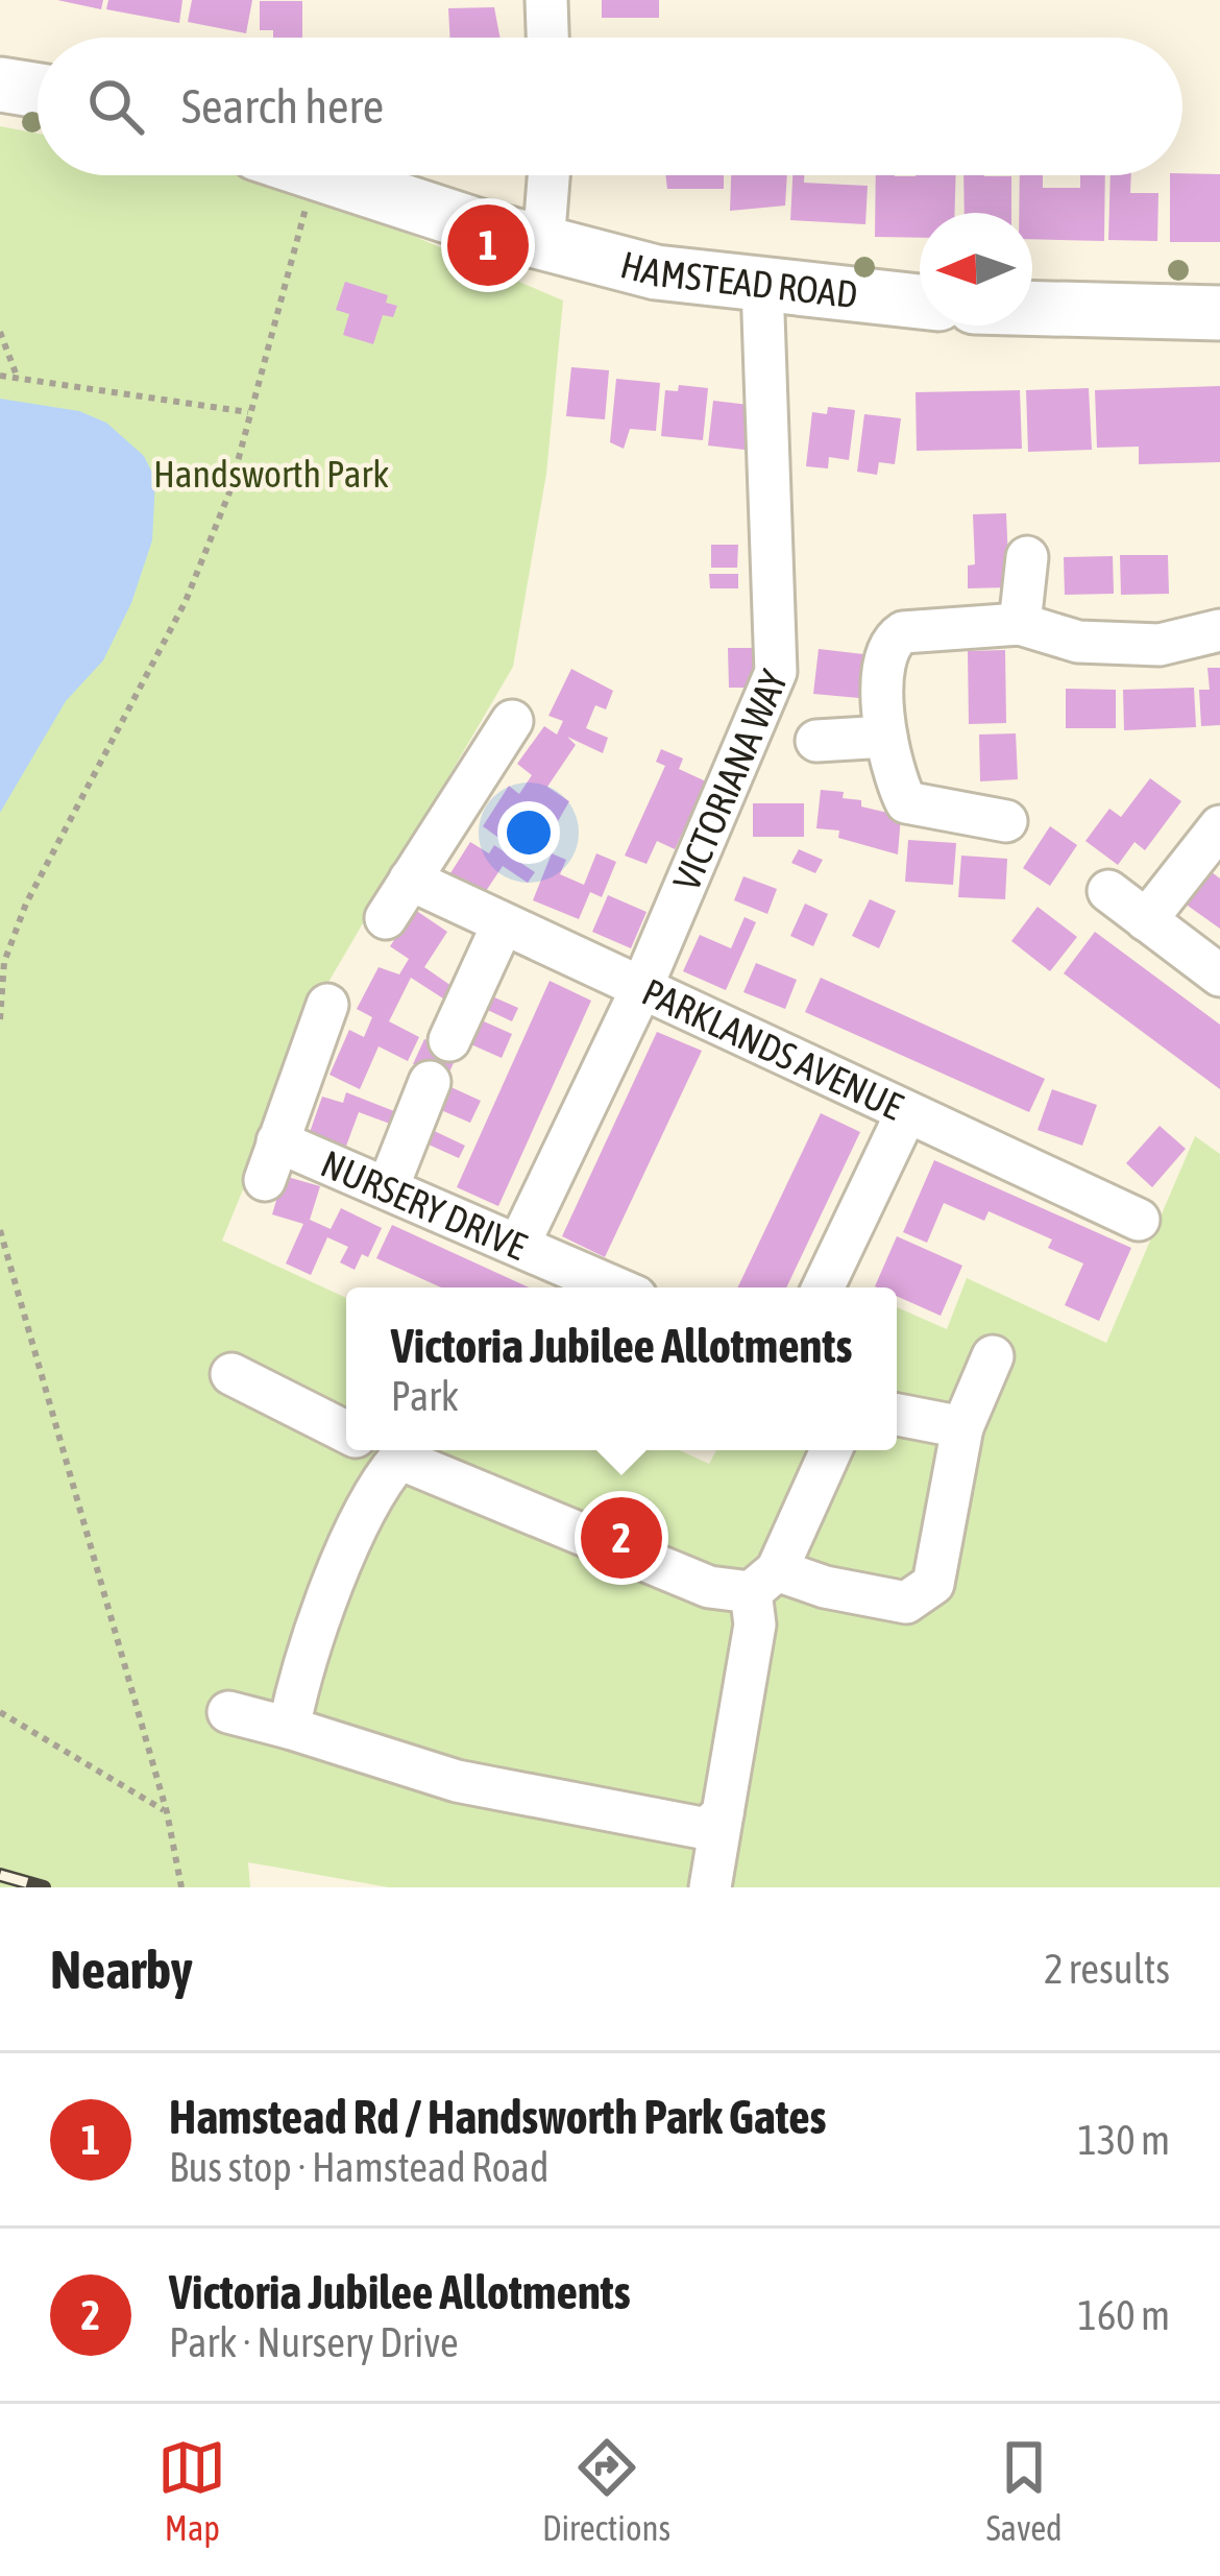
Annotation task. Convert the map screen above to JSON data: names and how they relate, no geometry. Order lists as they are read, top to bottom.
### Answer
{
  "streets": {
    "main road": ["HAMSTEAD ROAD"],
    "street": ["VICTORIANA WAY", "PARKLANDS AVENUE", "NURSERY DRIVE"]
  },
  "crossings": [
    ["HAMSTEAD ROAD", "VICTORIANA WAY"],
    ["VICTORIANA WAY", "PARKLANDS AVENUE"],
    ["VICTORIANA WAY", "NURSERY DRIVE"]
  ],
  "parks": ["Handsworth Park"],
  "north": "left",
  "page": {
    "search": "Search here",
    "pins": ["1", "2"],
    "popup": ["Victoria Jubilee Allotments", "Park"],
    "heading": ["Nearby", "2 results"],
    "list": [
      {
        "mark": "1",
        "name": "Hamstead Rd / Handsworth Park Gates",
        "note": "Bus stop · Hamstead Road",
        "value": "130 m"
      },
      {
        "mark": "2",
        "name": "Victoria Jubilee Allotments",
        "note": "Park · Nursery Drive",
        "value": "160 m"
      }
    ],
    "nav": ["Map", "Directions", "Saved"]
  }
}
